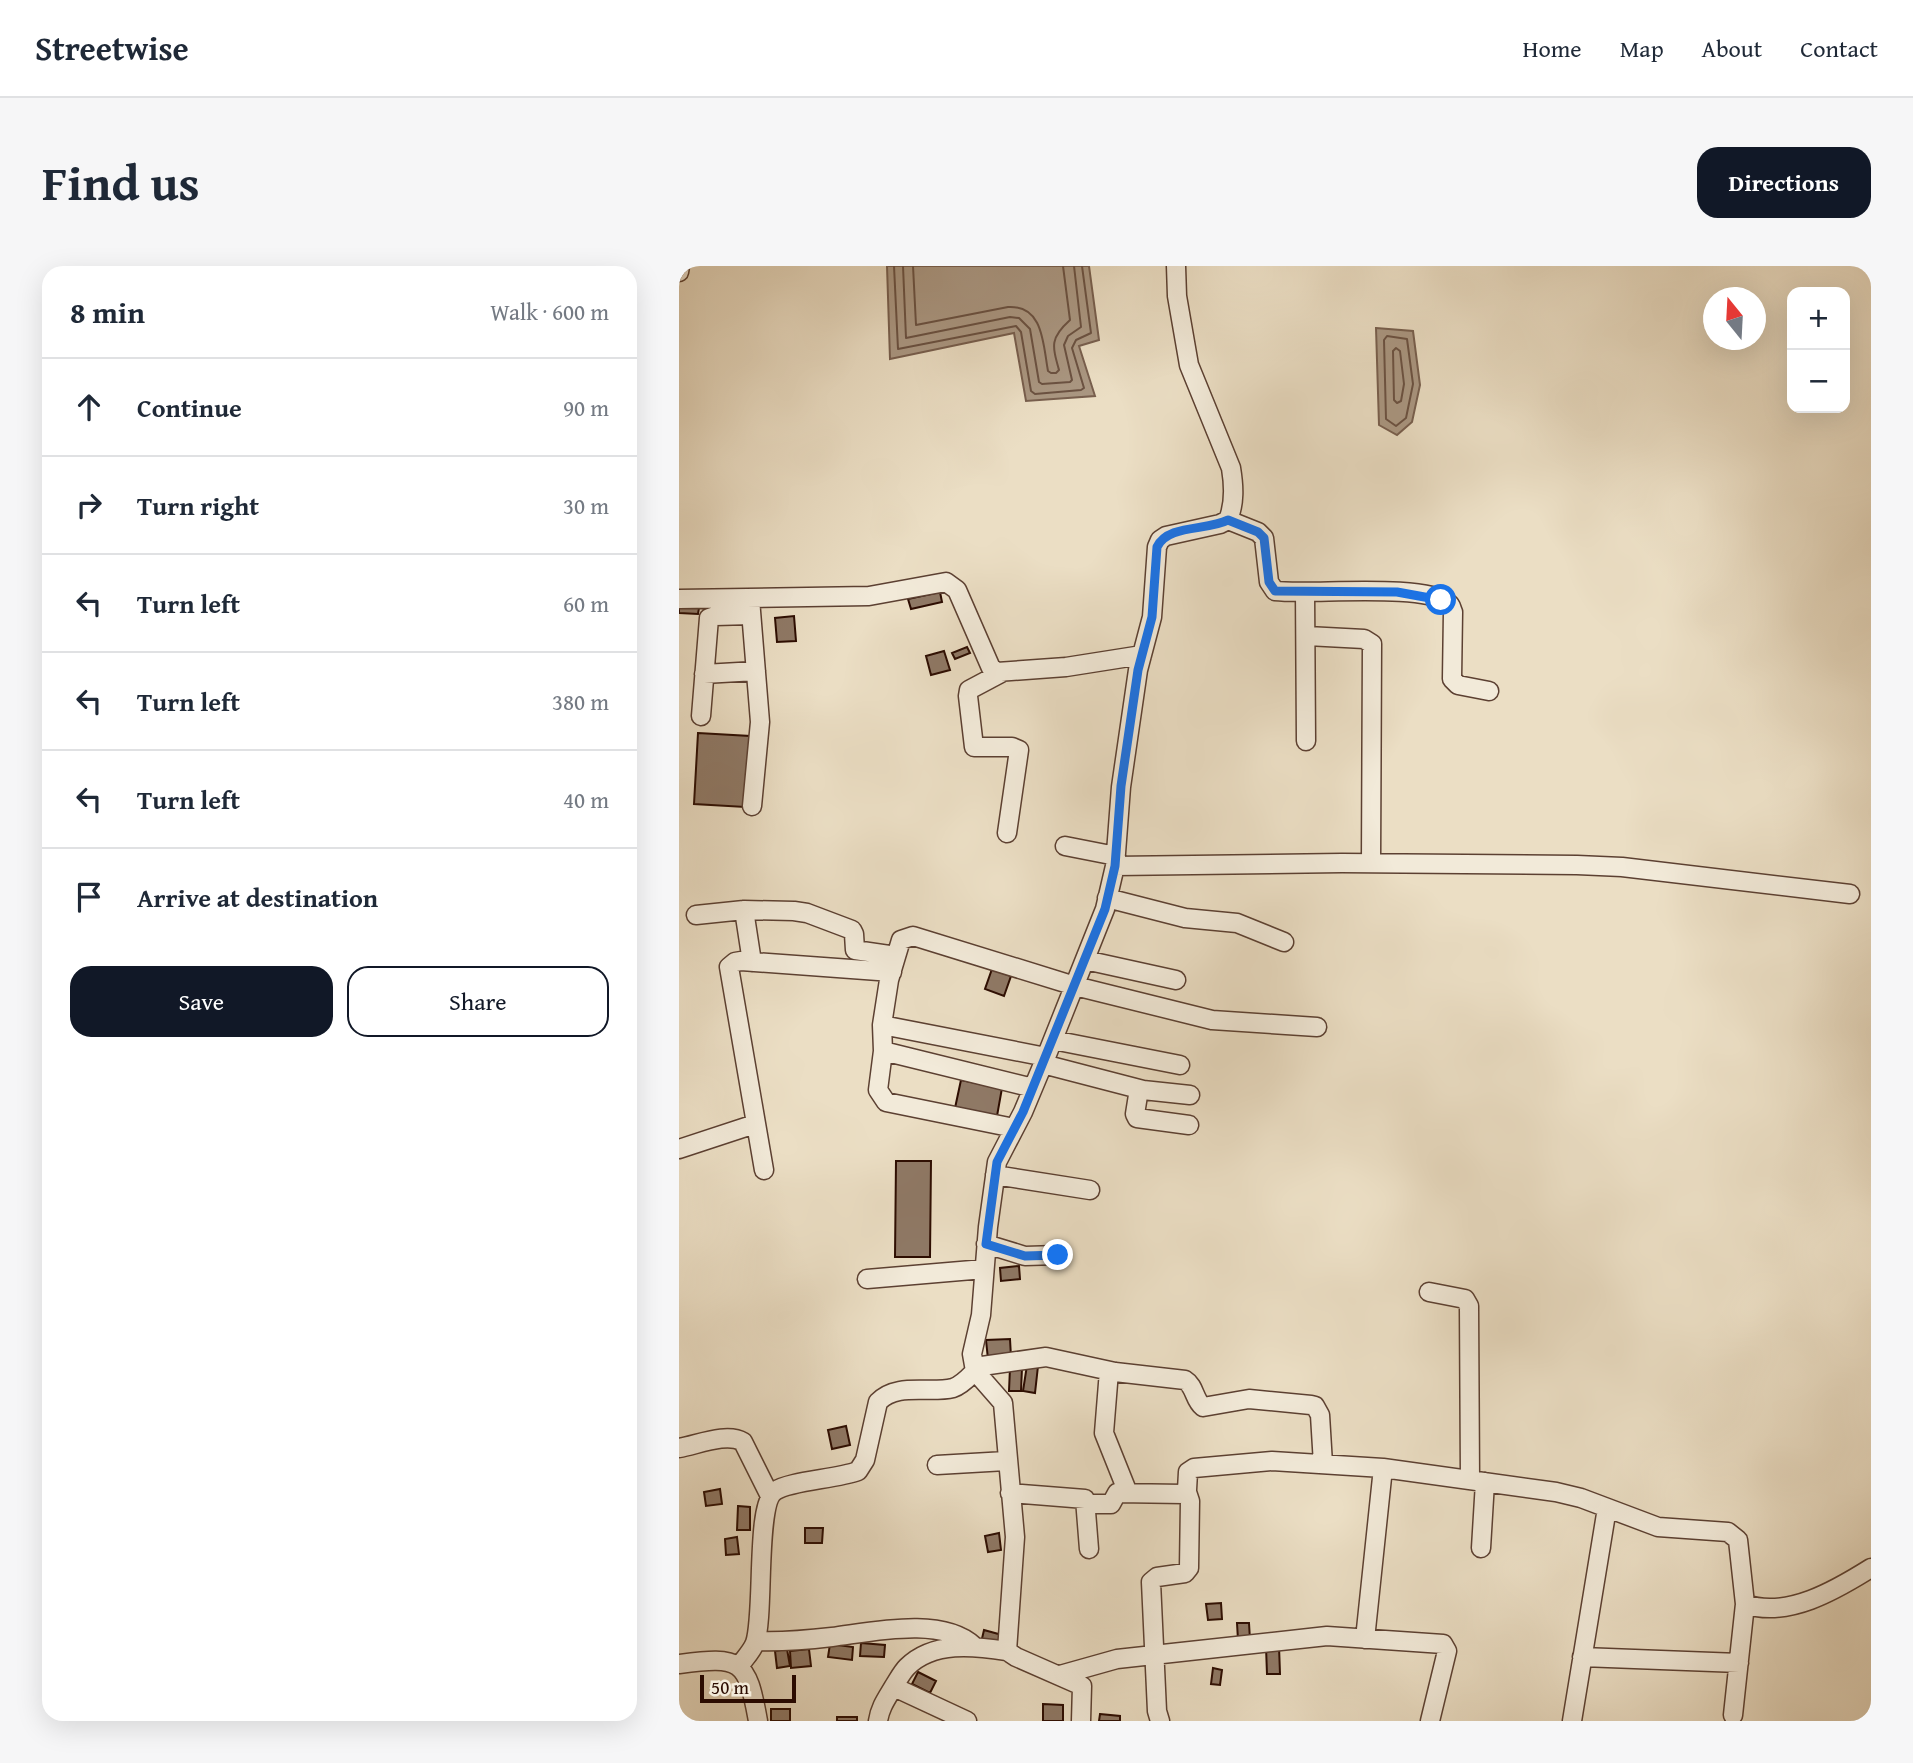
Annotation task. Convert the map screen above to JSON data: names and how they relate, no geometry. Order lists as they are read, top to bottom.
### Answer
{
  "scale_bar": "50 m",
  "north": "top",
  "page": {
    "header": "Streetwise",
    "nav": [
      "Home",
      "Map",
      "About",
      "Contact"
    ],
    "title": "Find us",
    "buttons": [
      "Directions",
      ["Save", "Share"]
    ],
    "heading": ["8 min", "Walk · 600 m"],
    "map_buttons": ["+", "−"],
    "list": [
      ["Continue", "90 m"],
      ["Turn right", "30 m"],
      ["Turn left", "60 m"],
      ["Turn left", "380 m"],
      ["Turn left", "40 m"],
      "Arrive at destination"
    ],
    "scale": "50 m"
  }
}
